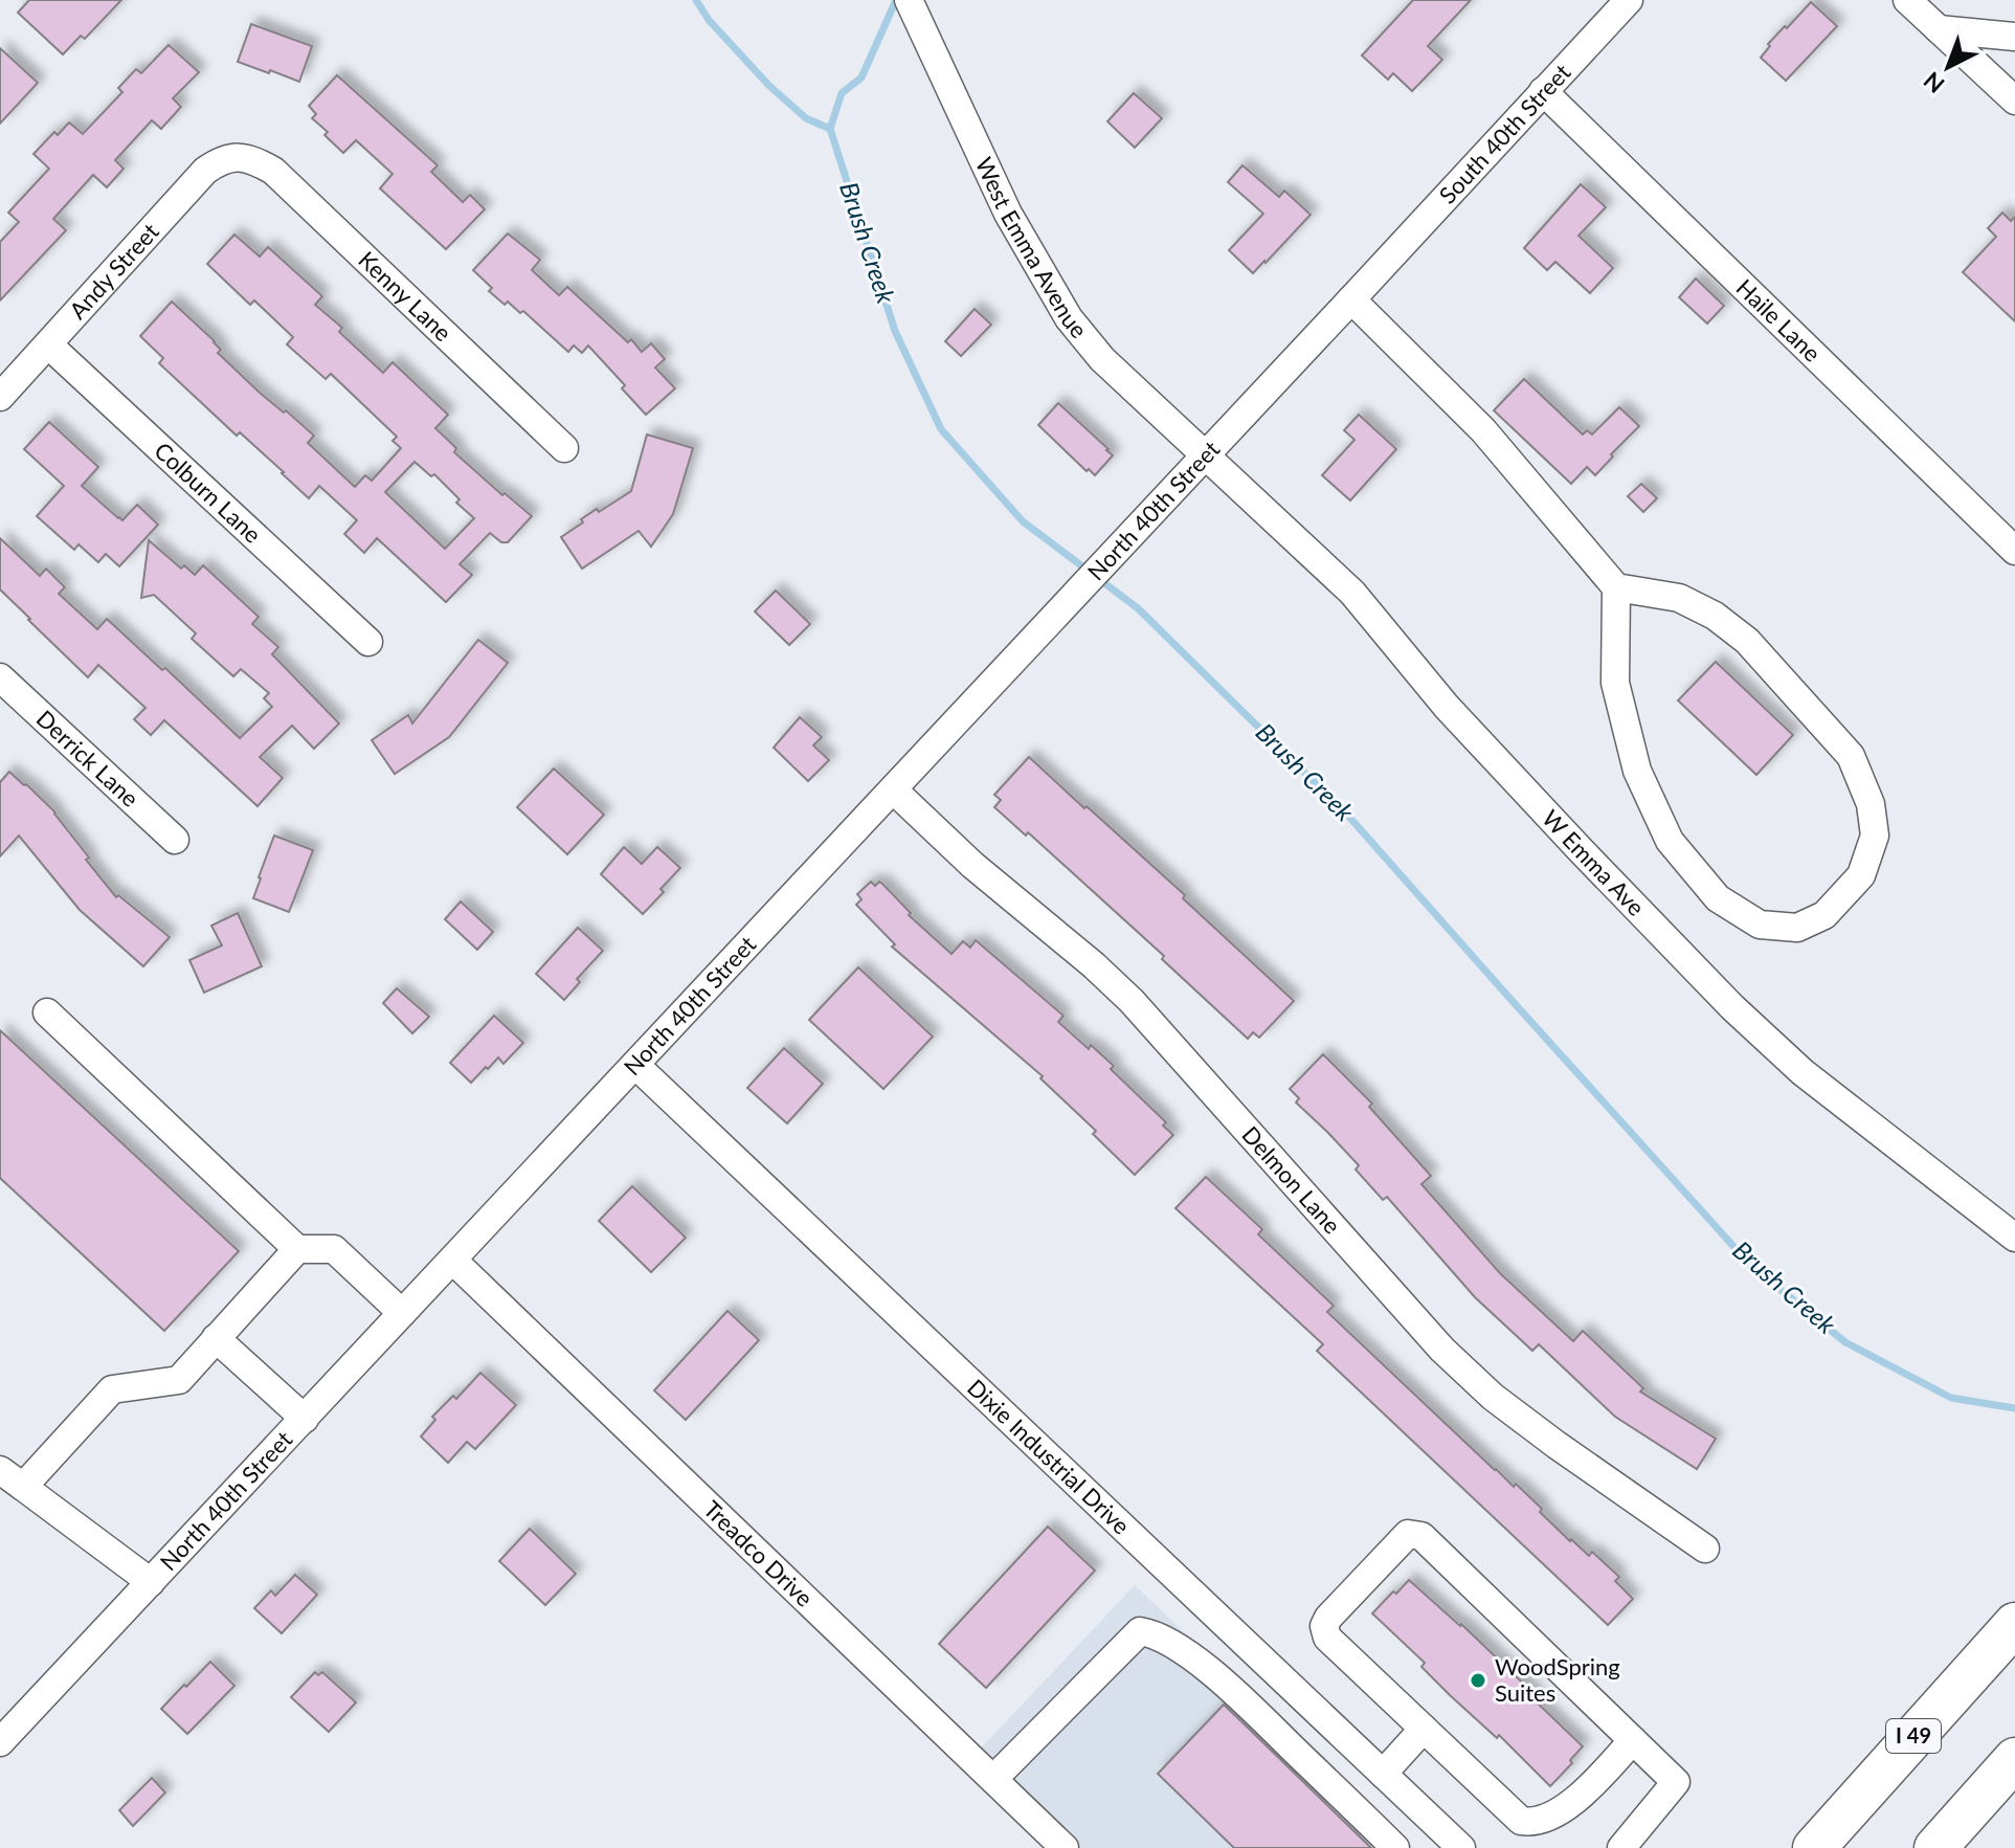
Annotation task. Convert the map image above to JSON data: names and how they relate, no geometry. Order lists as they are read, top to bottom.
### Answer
{
  "streets": {
    "highway": ["I 49"],
    "street": [
      "South 40th Street",
      "West Emma Avenue",
      "Andy Street",
      "Kenny Lane",
      "Haile Lane",
      "Colburn Lane",
      "North 40th Street",
      "Derrick Lane",
      "W Emma Ave",
      "Delmon Lane",
      "Dixie Industrial Drive",
      "Treadco Drive"
    ]
  },
  "crossings": [
    ["South 40th Street", "Haile Lane"],
    ["South 40th Street", "North 40th Street"],
    ["West Emma Avenue", "North 40th Street"],
    ["West Emma Avenue", "W Emma Ave"],
    ["Andy Street", "Kenny Lane"],
    ["Andy Street", "Colburn Lane"],
    ["North 40th Street", "W Emma Ave"],
    ["North 40th Street", "Delmon Lane"],
    ["North 40th Street", "Dixie Industrial Drive"],
    ["North 40th Street", "Treadco Drive"]
  ],
  "water": ["Brush Creek"],
  "places": ["WoodSpring Suites"],
  "north": "bottom left"
}
